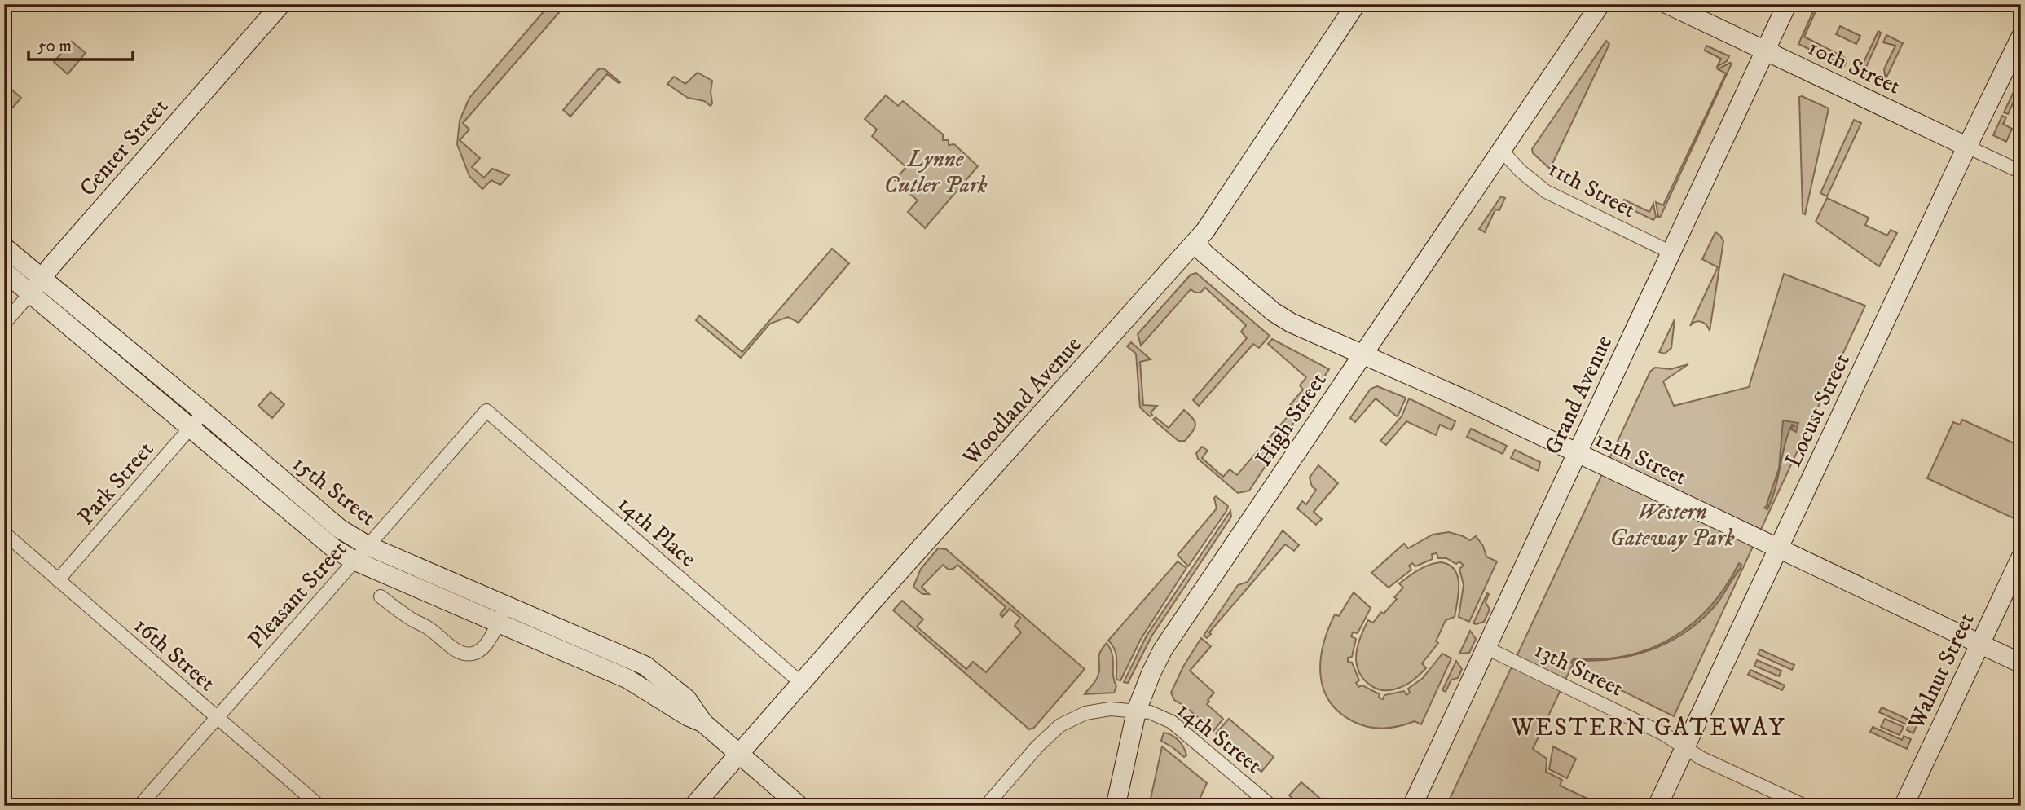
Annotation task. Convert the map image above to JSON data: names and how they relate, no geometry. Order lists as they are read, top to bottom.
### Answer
{
  "streets": {
    "street": [
      "10th Street",
      "Center Street",
      "11th Street",
      "Grand Avenue",
      "Woodland Avenue",
      "Locust Street",
      "High Street",
      "12th Street",
      "Park Street",
      "15th Street",
      "14th Place",
      "Pleasant Street",
      "16th Street",
      "13th Street",
      "Walnut Street",
      "14th Street"
    ]
  },
  "crossings": [
    ["10th Street", "Grand Avenue"],
    ["10th Street", "Locust Street"],
    ["Center Street", "15th Street"],
    ["11th Street", "Grand Avenue"],
    ["11th Street", "High Street"],
    ["Grand Avenue", "12th Street"],
    ["Grand Avenue", "13th Street"],
    ["Woodland Avenue", "12th Street"],
    ["Woodland Avenue", "15th Street"],
    ["Woodland Avenue", "14th Place"],
    ["Locust Street", "12th Street"],
    ["Locust Street", "13th Street"],
    ["High Street", "12th Street"],
    ["High Street", "14th Street"],
    ["12th Street", "Walnut Street"],
    ["Park Street", "15th Street"],
    ["Park Street", "16th Street"],
    ["15th Street", "Pleasant Street"],
    ["14th Place", "Pleasant Street"],
    ["Pleasant Street", "16th Street"]
  ],
  "districts": ["WESTERN GATEWAY"],
  "parks": ["Lynne Cutler Park", "Western Gateway Park"],
  "scale_bar": "50 m"
}
